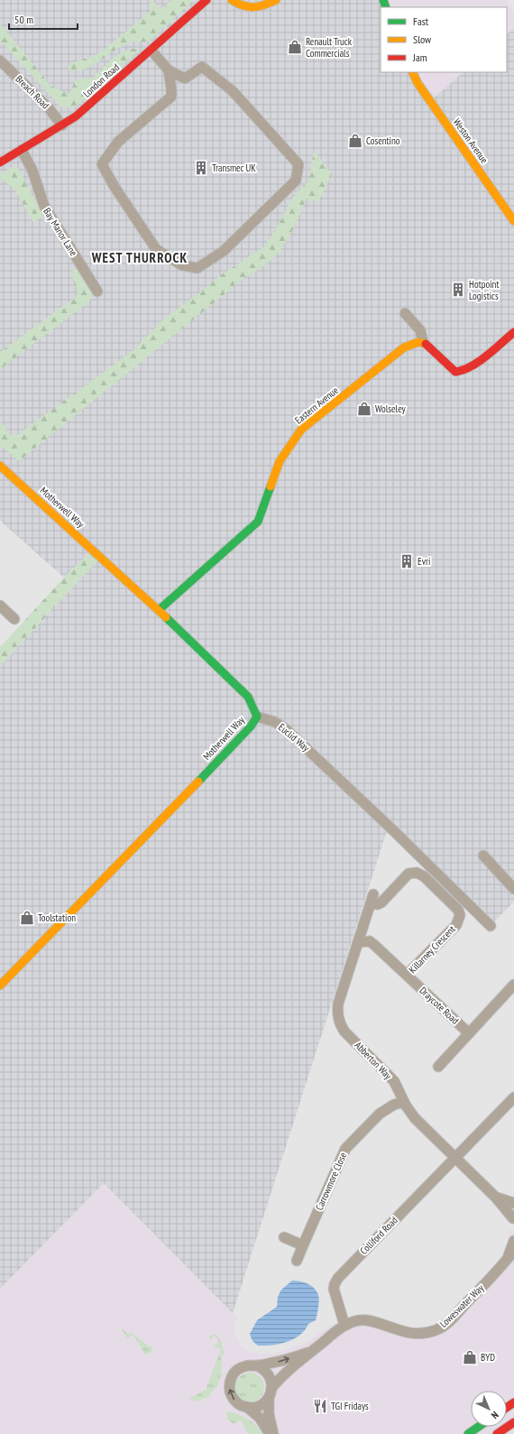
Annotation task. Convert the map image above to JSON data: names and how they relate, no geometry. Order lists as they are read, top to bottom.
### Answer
{
  "streets": {
    "street": [
      "London Road",
      "Breach Road",
      "Weston Avenue",
      "Bay Manor Lane",
      "Eastern Avenue",
      "Motherwell Way",
      "Euclid Way",
      "Killarney Crescent",
      "Draycote Road",
      "Abberton Way",
      "Carrowmore Close",
      "Colliford Road",
      "Loweswater Way"
    ]
  },
  "crossings": [
    ["London Road", "Breach Road"],
    ["London Road", "Bay Manor Lane"],
    ["Eastern Avenue", "Motherwell Way"],
    ["Motherwell Way", "Euclid Way"],
    ["Killarney Crescent", "Draycote Road"],
    ["Killarney Crescent", "Abberton Way"],
    ["Draycote Road", "Abberton Way"],
    ["Abberton Way", "Carrowmore Close"],
    ["Abberton Way", "Colliford Road"],
    ["Colliford Road", "Loweswater Way"]
  ],
  "districts": ["WEST THURROCK"],
  "places": {
    "shop": [
      "Renault Truck Commercials",
      "Cosentino",
      "Wolseley",
      "Toolstation",
      "BYD"
    ],
    "building": ["Transmec UK", "Hotpoint Logistics", "Evri"],
    "restaurant": ["TGI Fridays"]
  },
  "legend": ["Fast", "Slow", "Jam"],
  "scale_bar": "50 m",
  "north": "bottom right"
}
